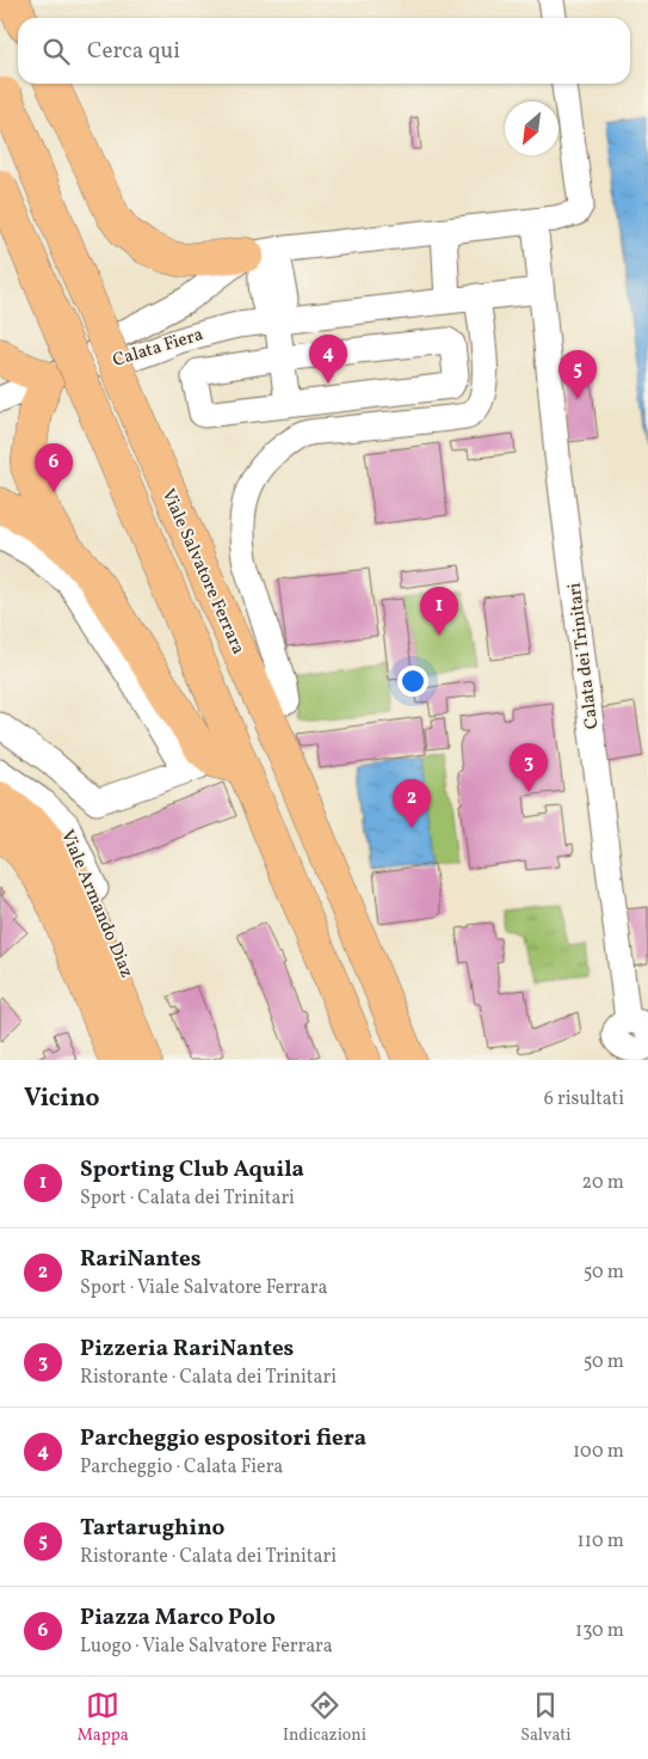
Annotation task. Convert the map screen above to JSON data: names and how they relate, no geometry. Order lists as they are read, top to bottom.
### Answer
{
  "streets": {
    "main road": ["Viale Salvatore Ferrara", "Viale Armando Diaz"],
    "street": ["Calata Fiera", "Calata dei Trinitari"]
  },
  "crossings": [
    ["Calata Fiera", "Calata dei Trinitari"]
  ],
  "north": "bottom left",
  "page": {
    "search": "Cerca qui",
    "pins": [
      "4",
      "5",
      "6",
      "1",
      "3",
      "2"
    ],
    "heading": ["Vicino", "6 risultati"],
    "list": [
      {
        "mark": "1",
        "name": "Sporting Club Aquila",
        "note": "Sport · Calata dei Trinitari",
        "value": "20 m"
      },
      {
        "mark": "2",
        "name": "RariNantes",
        "note": "Sport · Viale Salvatore Ferrara",
        "value": "50 m"
      },
      {
        "mark": "3",
        "name": "Pizzeria RariNantes",
        "note": "Ristorante · Calata dei Trinitari",
        "value": "50 m"
      },
      {
        "mark": "4",
        "name": "Parcheggio espositori fiera",
        "note": "Parcheggio · Calata Fiera",
        "value": "100 m"
      },
      {
        "mark": "5",
        "name": "Tartarughino",
        "note": "Ristorante · Calata dei Trinitari",
        "value": "110 m"
      },
      {
        "mark": "6",
        "name": "Piazza Marco Polo",
        "note": "Luogo · Viale Salvatore Ferrara",
        "value": "130 m"
      }
    ],
    "nav": ["Mappa", "Indicazioni", "Salvati"]
  }
}
